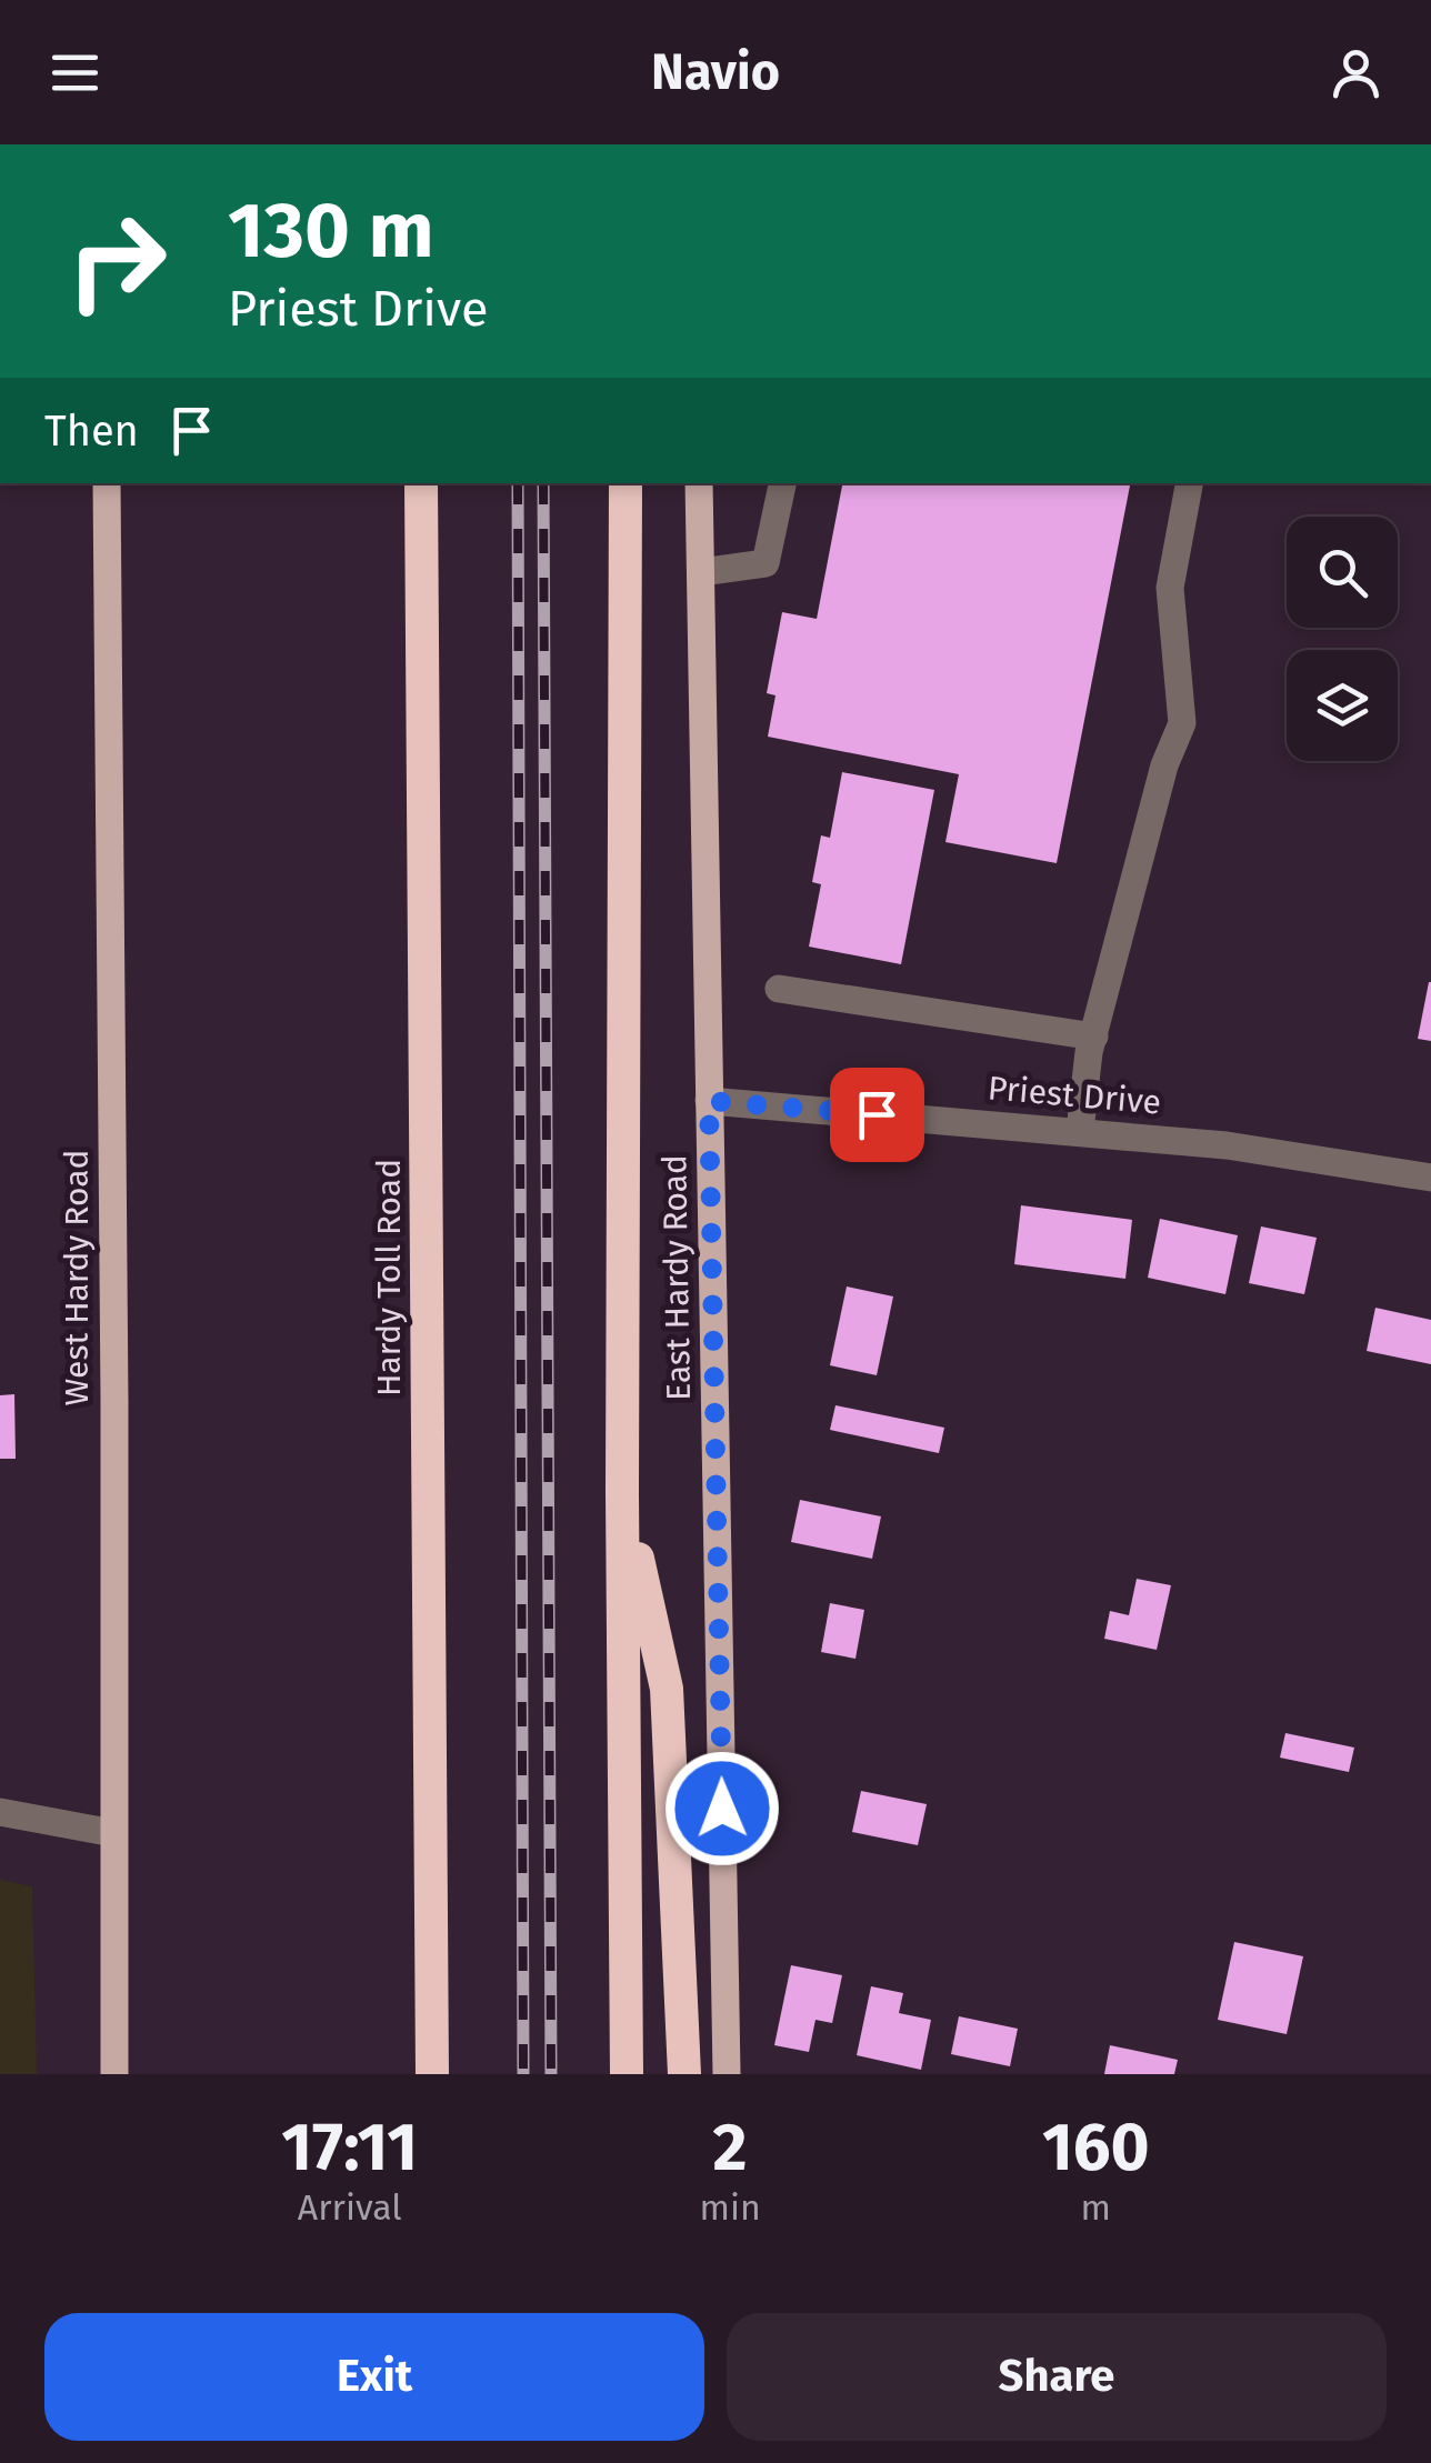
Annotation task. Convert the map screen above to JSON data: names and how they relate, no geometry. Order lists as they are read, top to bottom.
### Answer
{
  "streets": {
    "highway": ["Hardy Toll Road"],
    "main road": ["West Hardy Road", "East Hardy Road"],
    "street": ["Priest Drive"]
  },
  "crossings": [
    ["Priest Drive", "East Hardy Road"]
  ],
  "page": {
    "header": "Navio",
    "turn": ["130 m", "Priest Drive"],
    "then": "Then",
    "eta": [
      "17:11",
      "Arrival",
      "2",
      "min",
      "160",
      "m"
    ],
    "buttons": ["Exit", "Share"]
  }
}
